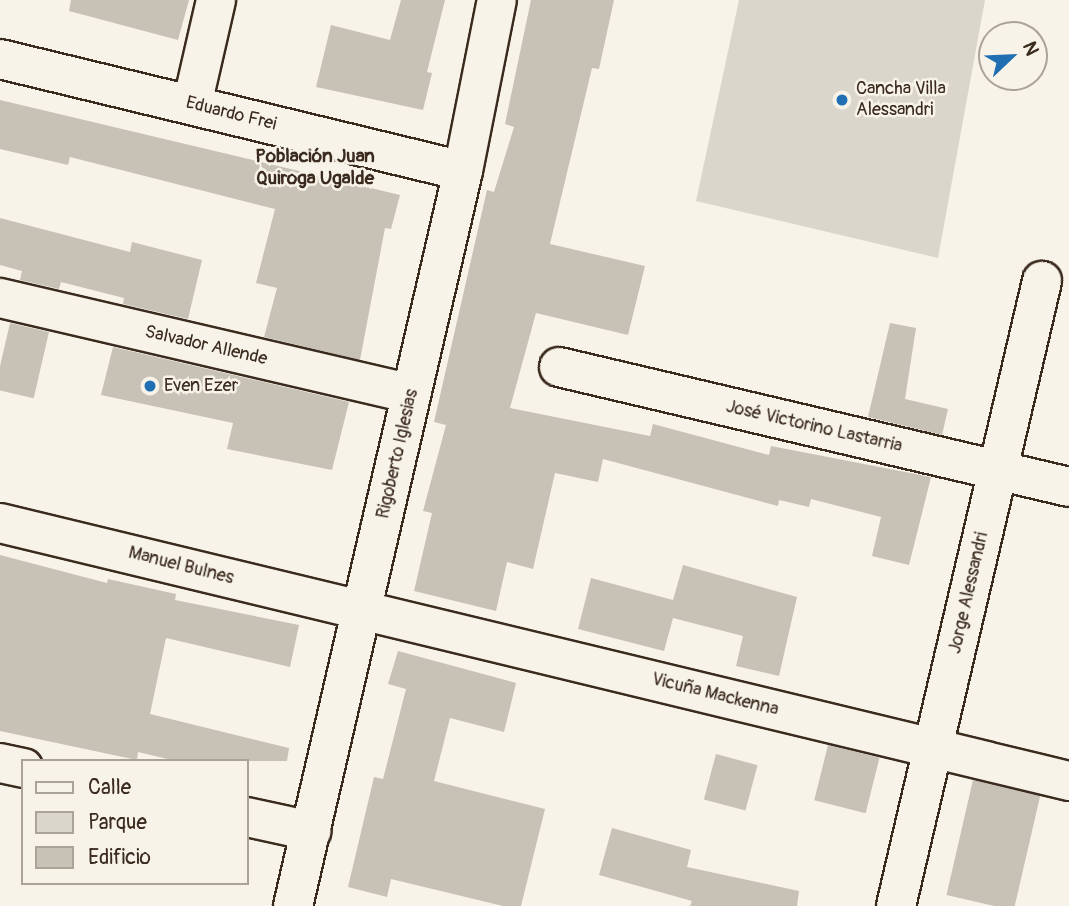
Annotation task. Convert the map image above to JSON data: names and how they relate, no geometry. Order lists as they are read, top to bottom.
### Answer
{
  "streets": {
    "street": [
      "Eduardo Frei",
      "Salvador Allende",
      "José Victorino Lastarria",
      "Rigoberto Iglesias",
      "Manuel Bulnes",
      "Jorge Alessandri",
      "Vicuña Mackenna"
    ]
  },
  "crossings": [
    ["Eduardo Frei", "Rigoberto Iglesias"],
    ["Salvador Allende", "Rigoberto Iglesias"],
    ["José Victorino Lastarria", "Jorge Alessandri"],
    ["Rigoberto Iglesias", "Manuel Bulnes"],
    ["Rigoberto Iglesias", "Vicuña Mackenna"],
    ["Manuel Bulnes", "Vicuña Mackenna"],
    ["Jorge Alessandri", "Vicuña Mackenna"]
  ],
  "districts": ["Población Juan Quiroga Ugalde"],
  "places": ["Cancha Villa Alessandri", "Even Ezer"],
  "legend": ["Calle", "Parque", "Edificio"],
  "north": "top right"
}
